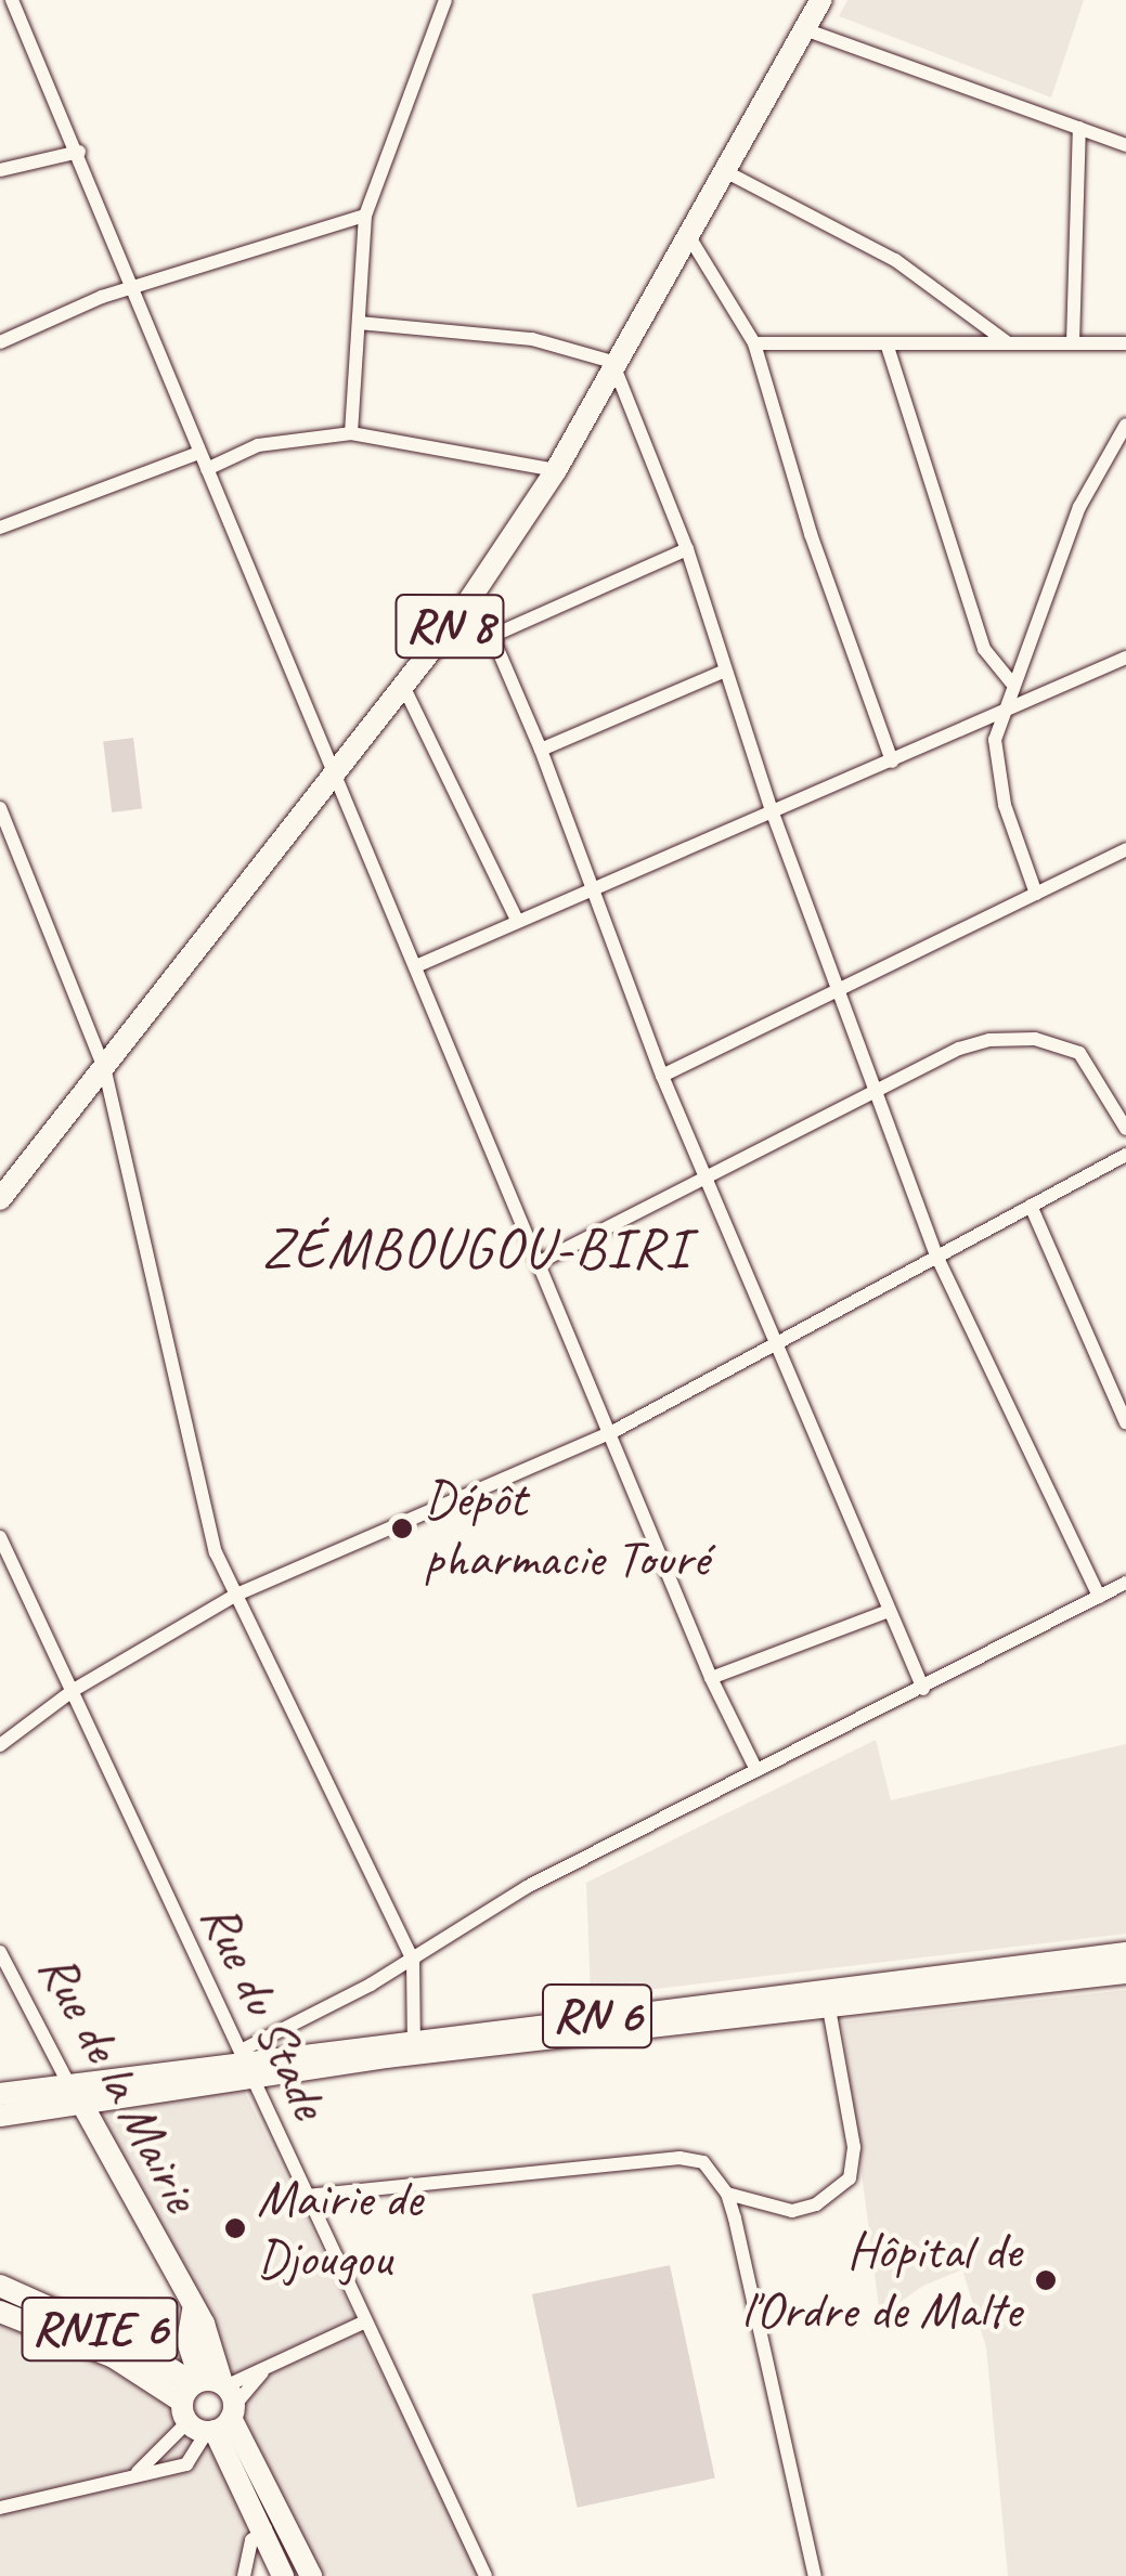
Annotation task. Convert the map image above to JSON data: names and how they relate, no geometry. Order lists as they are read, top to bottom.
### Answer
{
  "streets": {
    "main road": [
      "RN 8",
      "RN 6",
      "Rue de la Mairie",
      "RNIE 6"
    ],
    "street": ["Rue du Stade"]
  },
  "crossings": [
    ["Rue du Stade", "RN 6"],
    ["RN 6", "Rue de la Mairie"],
    ["Rue de la Mairie", "RNIE 6"]
  ],
  "districts": ["ZÉMBOUGOU-BIRI"],
  "places": ["Dépôt pharmacie Touré", "Mairie de Djougou", "Hôpital de l'Ordre de Malte"]
}
